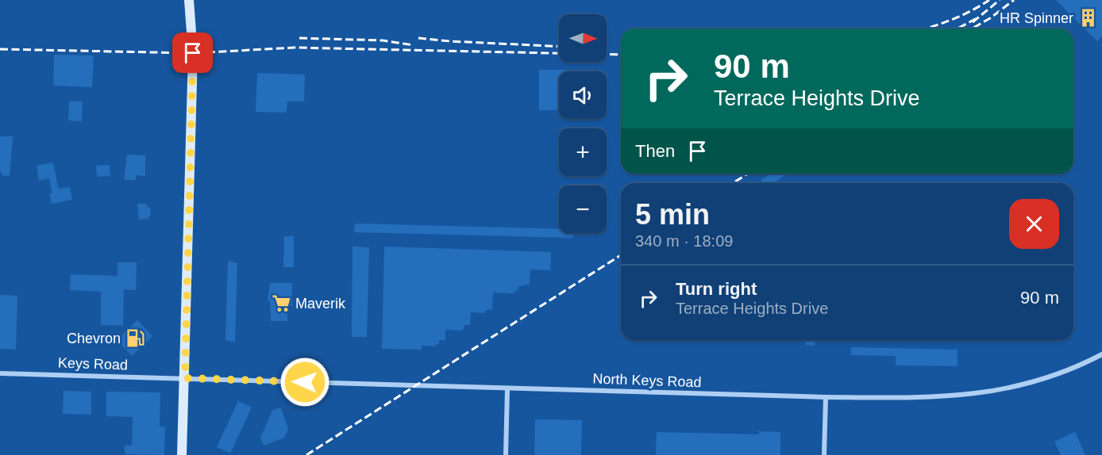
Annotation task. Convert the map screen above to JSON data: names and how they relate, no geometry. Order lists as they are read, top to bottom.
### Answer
{
  "streets": {
    "street": ["Keys Road", "North Keys Road"]
  },
  "crossings": [
    ["Keys Road", "North Keys Road"]
  ],
  "places": {
    "building": ["HR Spinner"],
    "supermarket": ["Maverik"],
    "fuel station": ["Chevron"]
  },
  "north": "right",
  "page": {
    "map_buttons": ["+", "−"],
    "turn": ["90 m", "Terrace Heights Drive"],
    "then": "Then",
    "heading": ["5 min", "340 m · 18:09"],
    "list": [
      {
        "name": "Turn right",
        "note": "Terrace Heights Drive",
        "value": "90 m"
      }
    ]
  }
}
